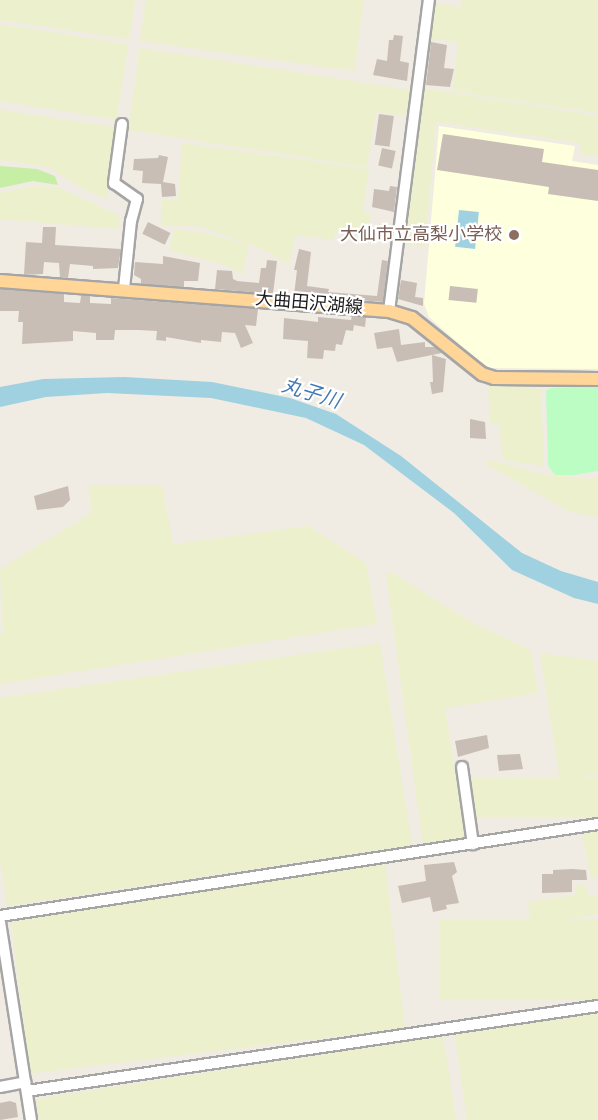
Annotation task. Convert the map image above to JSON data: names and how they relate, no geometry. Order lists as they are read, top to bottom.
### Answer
{
  "streets": {
    "main road": ["大曲田沢湖線"]
  },
  "water": ["丸子川"],
  "places": ["大仙市立高梨小学校"]
}
